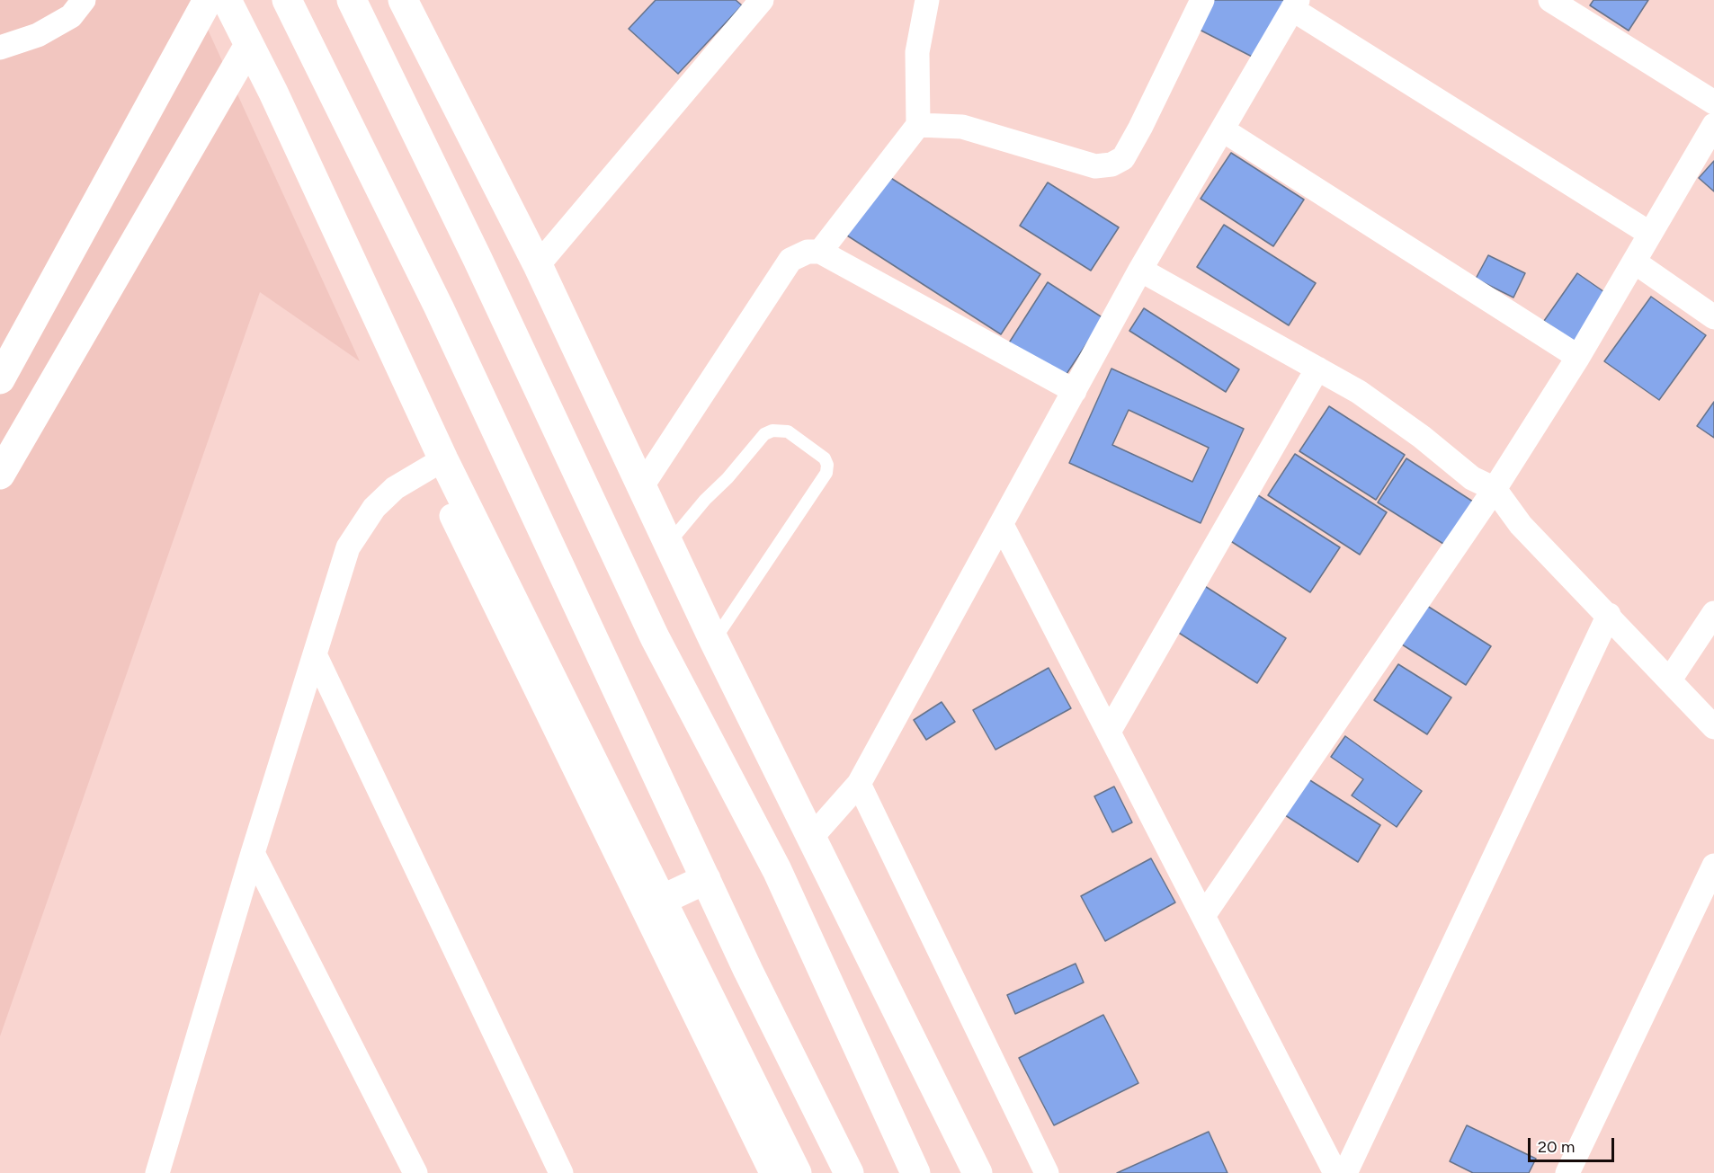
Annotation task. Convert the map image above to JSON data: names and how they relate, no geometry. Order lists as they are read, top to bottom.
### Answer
{
  "scale_bar": "20 m"
}
